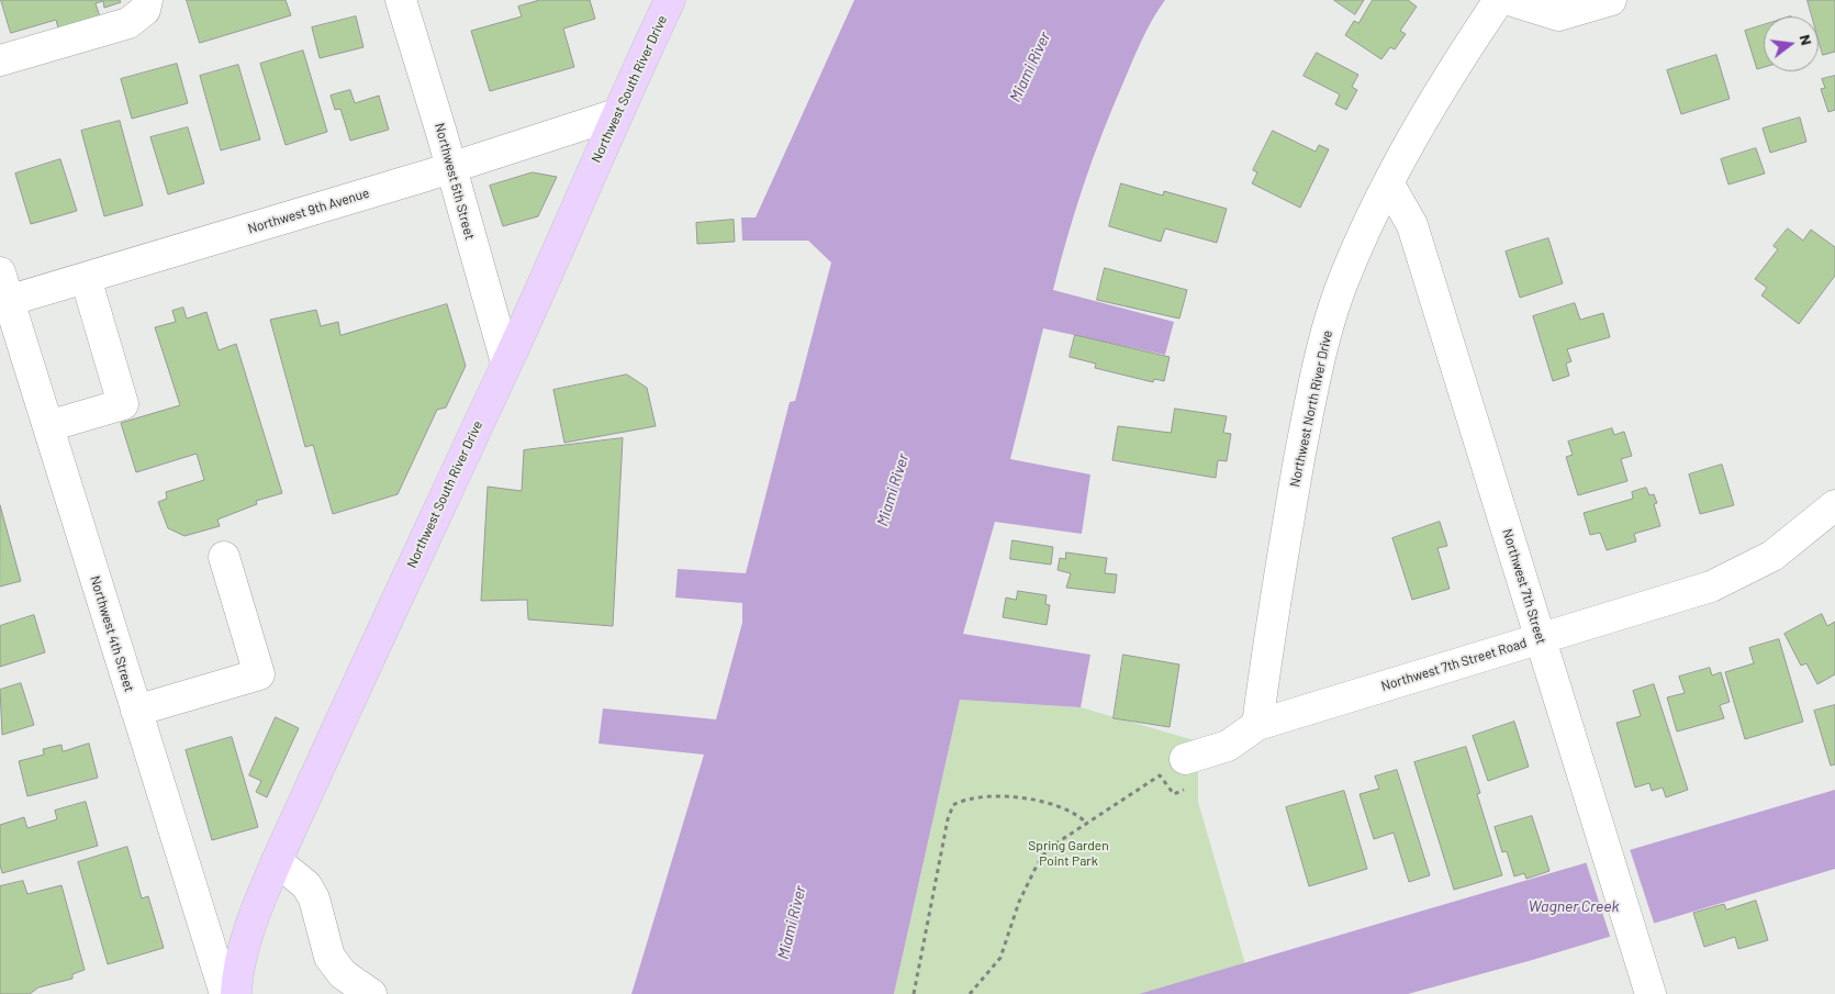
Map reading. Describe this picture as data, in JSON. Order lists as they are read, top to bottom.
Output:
{
  "streets": {
    "main road": ["Northwest South River Drive"],
    "street": [
      "Northwest 5th Street",
      "Northwest 9th Avenue",
      "Northwest North River Drive",
      "Northwest 7th Street",
      "Northwest 4th Street",
      "Northwest 7th Street Road"
    ]
  },
  "crossings": [
    ["Northwest South River Drive", "Northwest 5th Street"],
    ["Northwest South River Drive", "Northwest 9th Avenue"],
    ["Northwest 5th Street", "Northwest 9th Avenue"],
    ["Northwest 9th Avenue", "Northwest 4th Street"],
    ["Northwest North River Drive", "Northwest 7th Street"],
    ["Northwest North River Drive", "Northwest 7th Street Road"],
    ["Northwest 7th Street", "Northwest 7th Street Road"]
  ],
  "water": ["Miami River", "Wagner Creek"],
  "parks": ["Spring Garden Point Park"],
  "north": "right"
}
